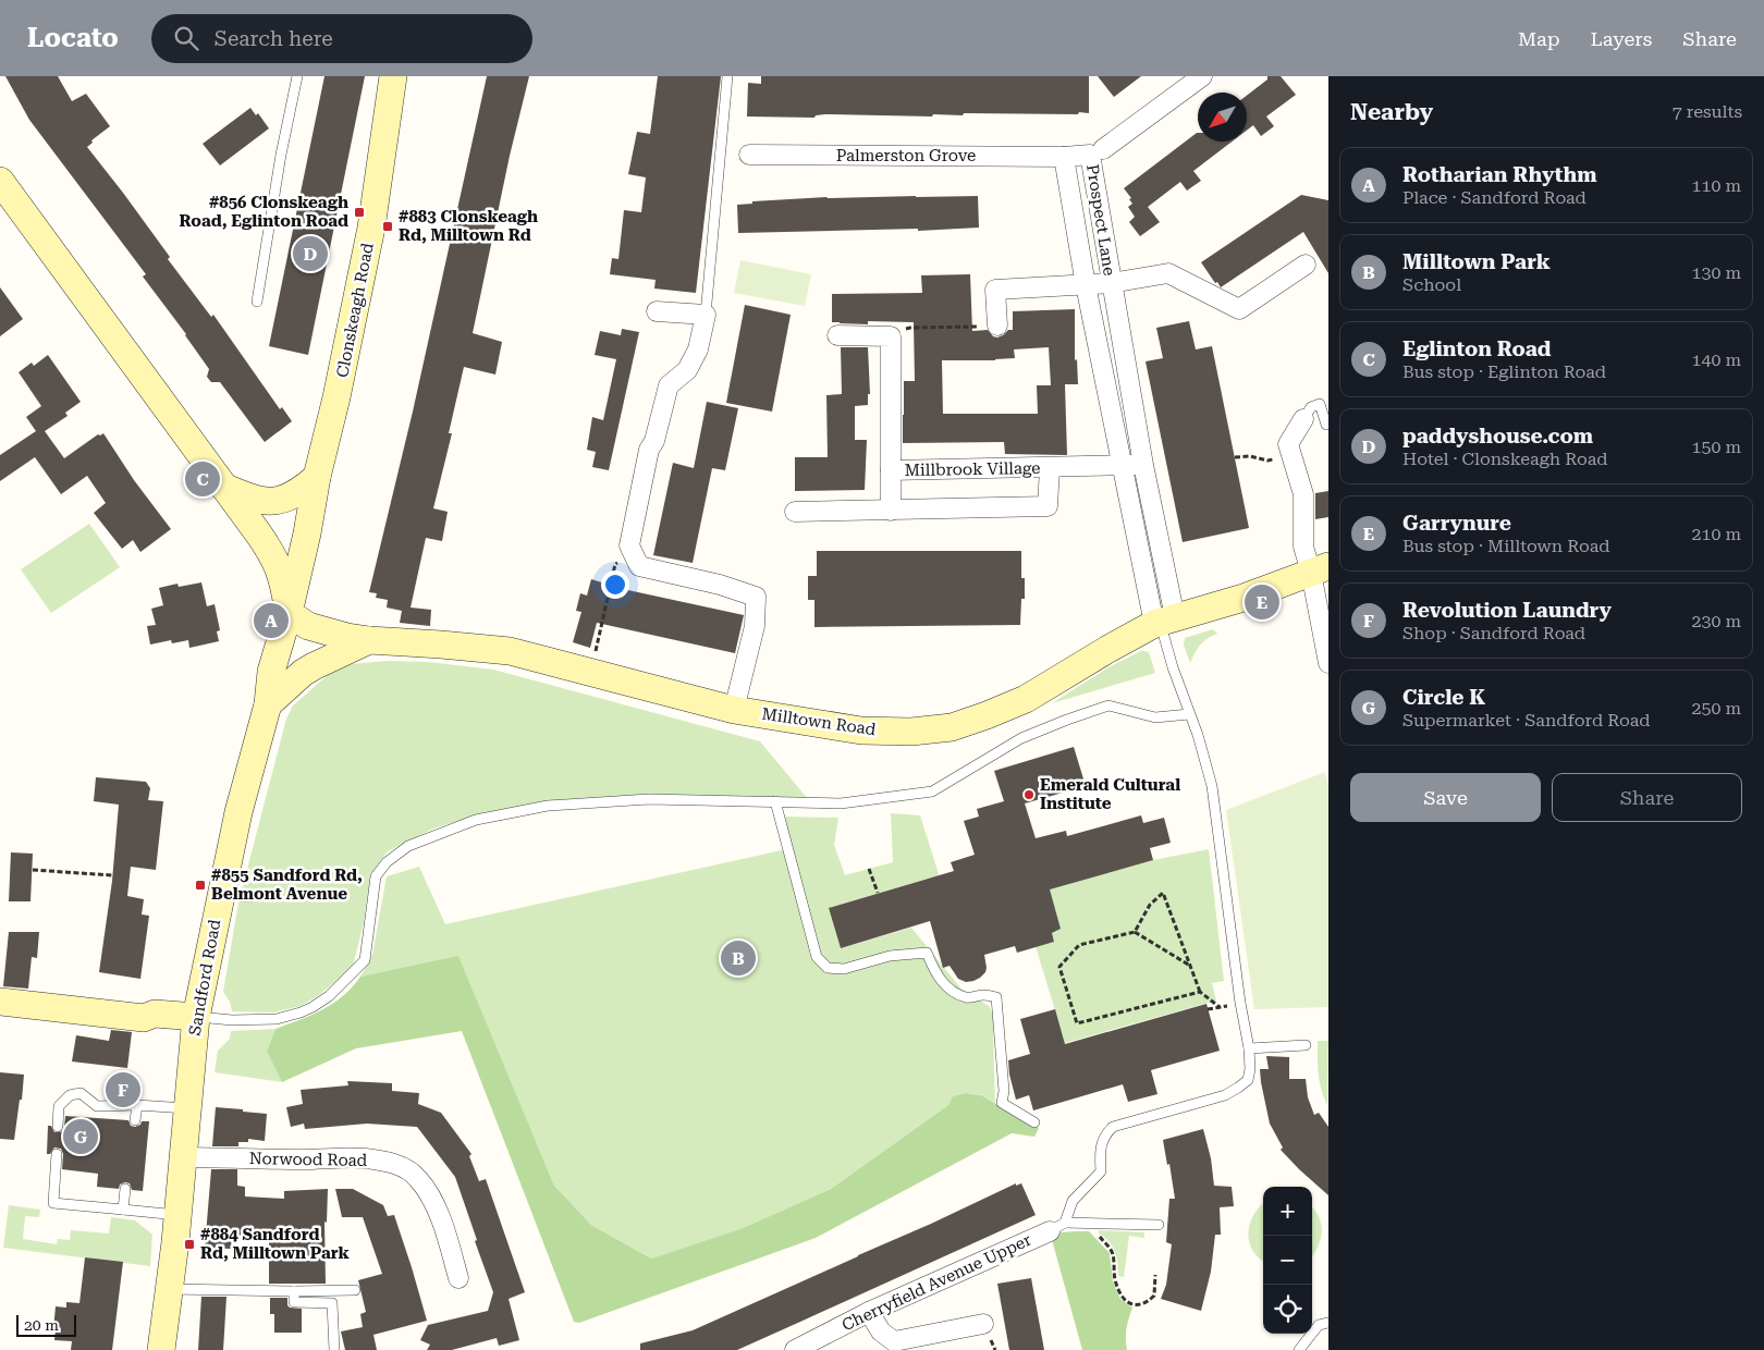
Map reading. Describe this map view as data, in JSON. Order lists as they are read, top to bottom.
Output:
{
  "streets": {
    "main road": ["Clonskeagh Road", "Milltown Road", "Sandford Road"],
    "street": [
      "Palmerston Grove",
      "Prospect Lane",
      "Millbrook Village",
      "Norwood Road",
      "Cherryfield Avenue Upper"
    ]
  },
  "crossings": [
    ["Palmerston Grove", "Prospect Lane"],
    ["Prospect Lane", "Millbrook Village"],
    ["Prospect Lane", "Milltown Road"],
    ["Clonskeagh Road", "Milltown Road"],
    ["Clonskeagh Road", "Sandford Road"],
    ["Milltown Road", "Sandford Road"],
    ["Sandford Road", "Norwood Road"]
  ],
  "places": {
    "transit": [
      "#856 Clonskeagh Road, Eglinton Road",
      "#883 Clonskeagh Rd, Milltown Rd",
      "#855 Sandford Rd, Belmont Avenue",
      "#884 Sandford Rd, Milltown Park"
    ],
    "other": ["Emerald Cultural Institute"]
  },
  "scale_bar": "20 m",
  "north": "bottom left",
  "page": {
    "header": "Locato",
    "search": "Search here",
    "nav": ["Map", "Layers", "Share"],
    "heading": ["Nearby", "7 results"],
    "list": [
      {
        "mark": "A",
        "name": "Rotharian Rhythm",
        "note": "Place · Sandford Road",
        "value": "110 m"
      },
      {
        "mark": "B",
        "name": "Milltown Park",
        "note": "School",
        "value": "130 m"
      },
      {
        "mark": "C",
        "name": "Eglinton Road",
        "note": "Bus stop · Eglinton Road",
        "value": "140 m"
      },
      {
        "mark": "D",
        "name": "paddyshouse.com",
        "note": "Hotel · Clonskeagh Road",
        "value": "150 m"
      },
      {
        "mark": "E",
        "name": "Garrynure",
        "note": "Bus stop · Milltown Road",
        "value": "210 m"
      },
      {
        "mark": "F",
        "name": "Revolution Laundry",
        "note": "Shop · Sandford Road",
        "value": "230 m"
      },
      {
        "mark": "G",
        "name": "Circle K",
        "note": "Supermarket · Sandford Road",
        "value": "250 m"
      }
    ],
    "pins": [
      "D",
      "C",
      "E",
      "A",
      "B",
      "F",
      "G"
    ],
    "buttons": ["Save", "Share"],
    "map_buttons": ["+", "−"],
    "scale": "20 m"
  }
}
